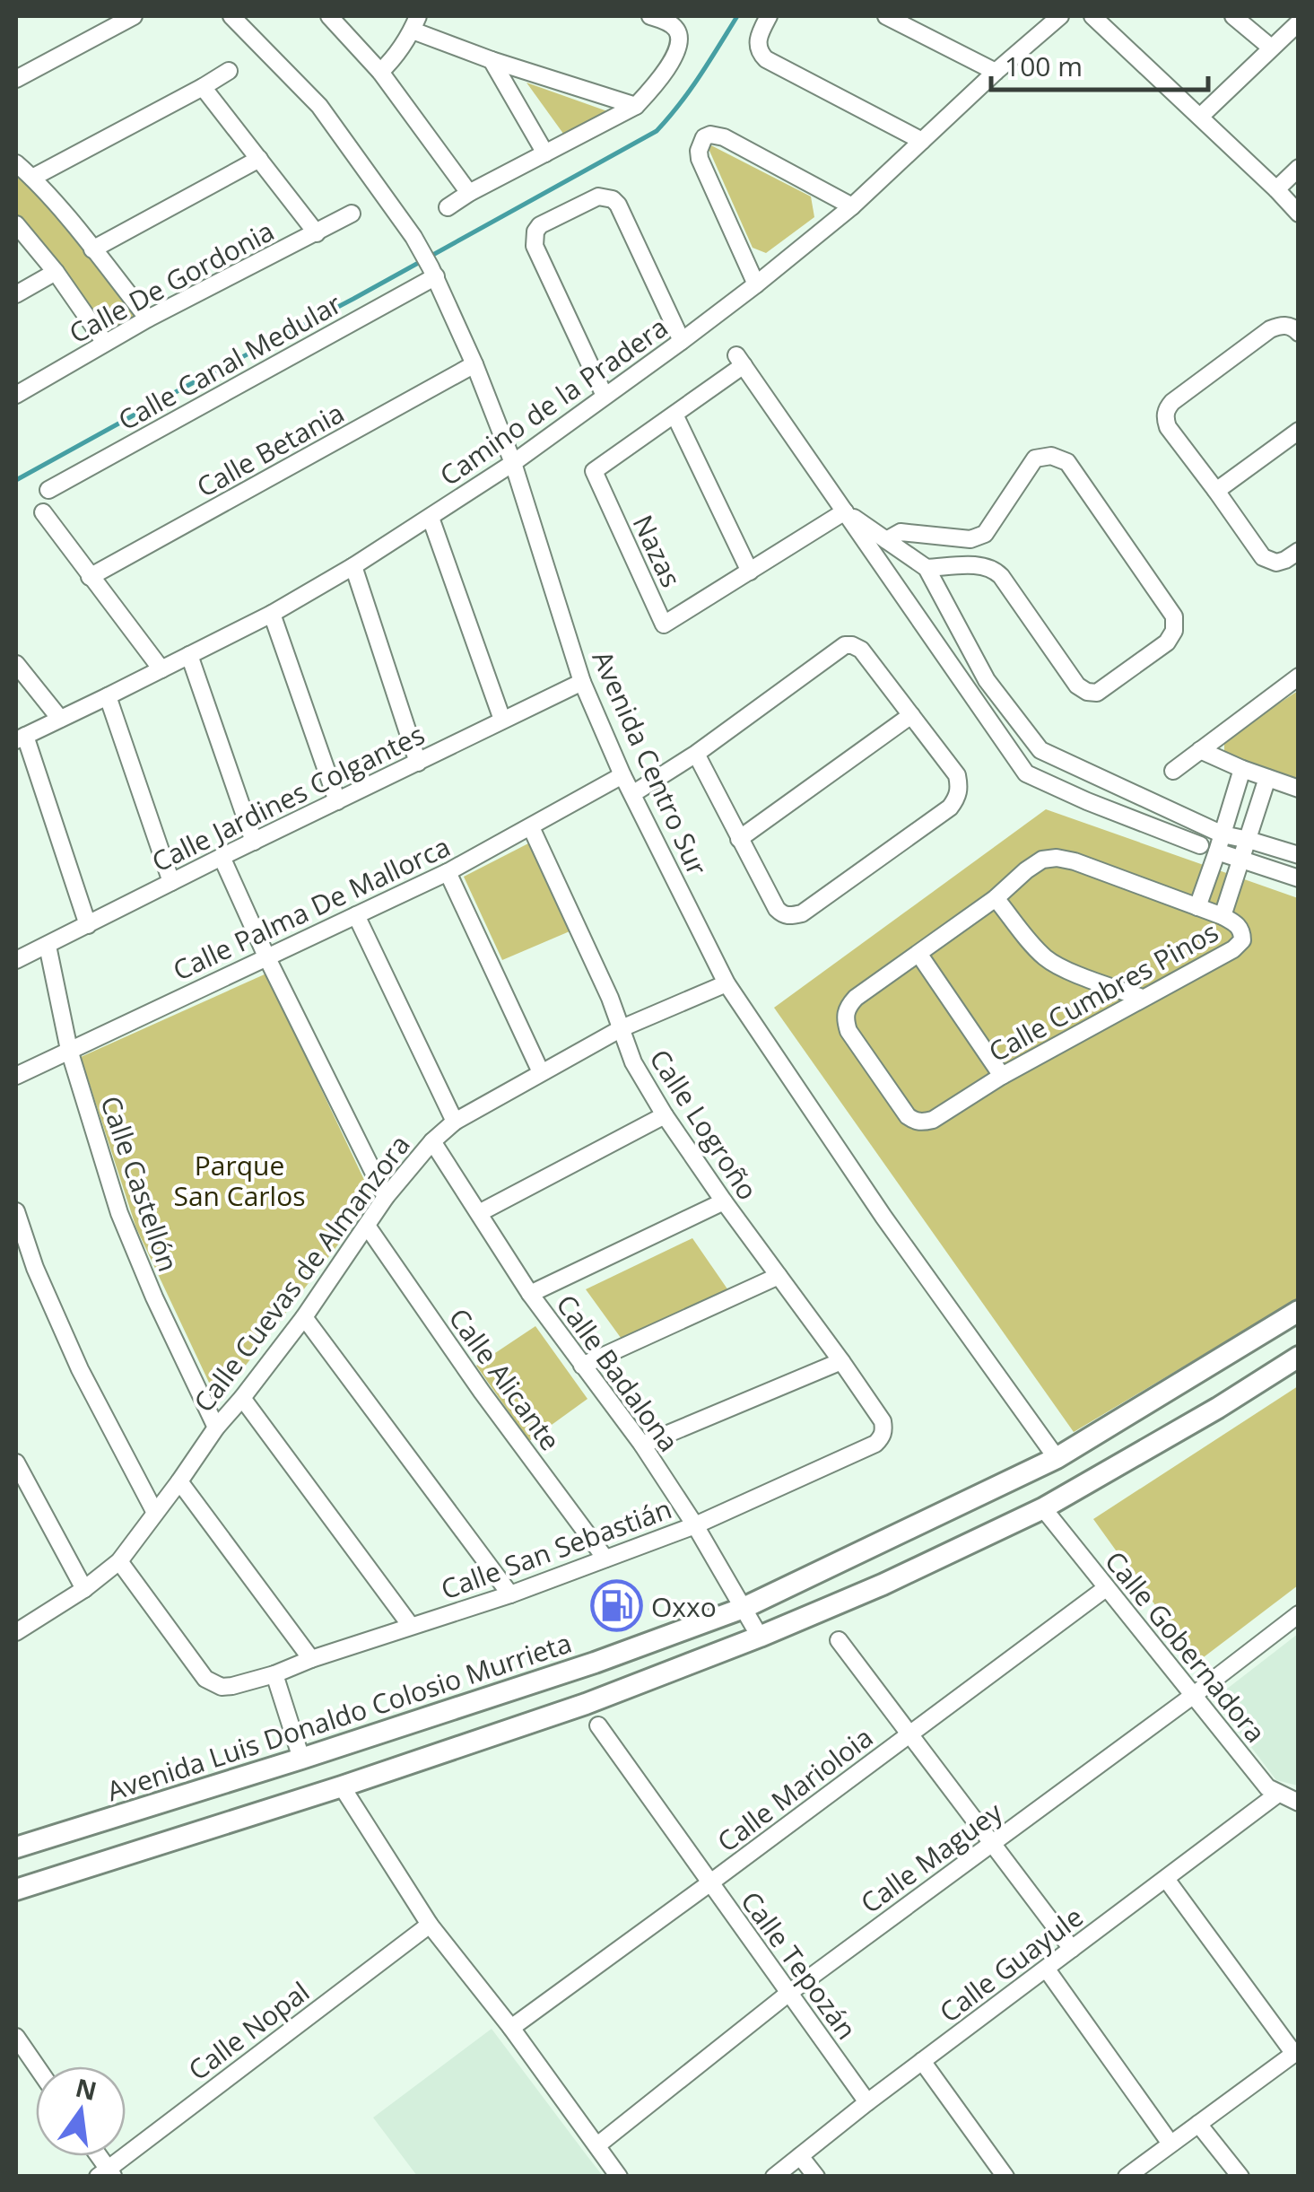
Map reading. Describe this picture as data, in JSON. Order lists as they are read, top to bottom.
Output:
{
  "streets": {
    "main road": ["Avenida Luis Donaldo Colosio Murrieta"],
    "street": [
      "Calle De Gordonia",
      "Calle Canal Medular",
      "Camino de la Pradera",
      "Calle Betania",
      "Nazas",
      "Avenida Centro Sur",
      "Calle Jardines Colgantes",
      "Calle Palma De Mallorca",
      "Calle Cumbres Pinos",
      "Calle Logroño",
      "Calle Castellón",
      "Calle Cuevas de Almanzora",
      "Calle Badalona",
      "Calle Alicante",
      "Calle San Sebastián",
      "Calle Gobernadora",
      "Calle Marioloia",
      "Calle Maguey",
      "Calle Guayule",
      "Calle Tepozán",
      "Calle Nopal"
    ]
  },
  "crossings": [
    ["Calle Canal Medular", "Avenida Centro Sur"],
    ["Camino de la Pradera", "Avenida Centro Sur"],
    ["Calle Betania", "Avenida Centro Sur"],
    ["Avenida Centro Sur", "Calle Jardines Colgantes"],
    ["Avenida Centro Sur", "Calle Palma De Mallorca"],
    ["Avenida Centro Sur", "Calle Cuevas de Almanzora"],
    ["Avenida Centro Sur", "Avenida Luis Donaldo Colosio Murrieta"],
    ["Calle Jardines Colgantes", "Calle Castellón"],
    ["Calle Palma De Mallorca", "Calle Logroño"],
    ["Calle Palma De Mallorca", "Calle Castellón"],
    ["Calle Logroño", "Calle Cuevas de Almanzora"],
    ["Calle Logroño", "Calle San Sebastián"],
    ["Calle Castellón", "Calle Cuevas de Almanzora"],
    ["Calle Cuevas de Almanzora", "Calle Badalona"],
    ["Calle Cuevas de Almanzora", "Calle Alicante"],
    ["Calle Cuevas de Almanzora", "Calle San Sebastián"],
    ["Calle Badalona", "Calle San Sebastián"],
    ["Calle Badalona", "Avenida Luis Donaldo Colosio Murrieta"],
    ["Calle Alicante", "Calle San Sebastián"],
    ["Calle Gobernadora", "Calle Marioloia"],
    ["Calle Gobernadora", "Calle Maguey"],
    ["Calle Gobernadora", "Calle Guayule"],
    ["Calle Marioloia", "Calle Tepozán"],
    ["Calle Maguey", "Calle Tepozán"],
    ["Calle Guayule", "Calle Tepozán"]
  ],
  "parks": ["Parque San Carlos"],
  "places": {
    "fuel station": ["Oxxo"]
  },
  "scale_bar": "100 m",
  "north": "top"
}
